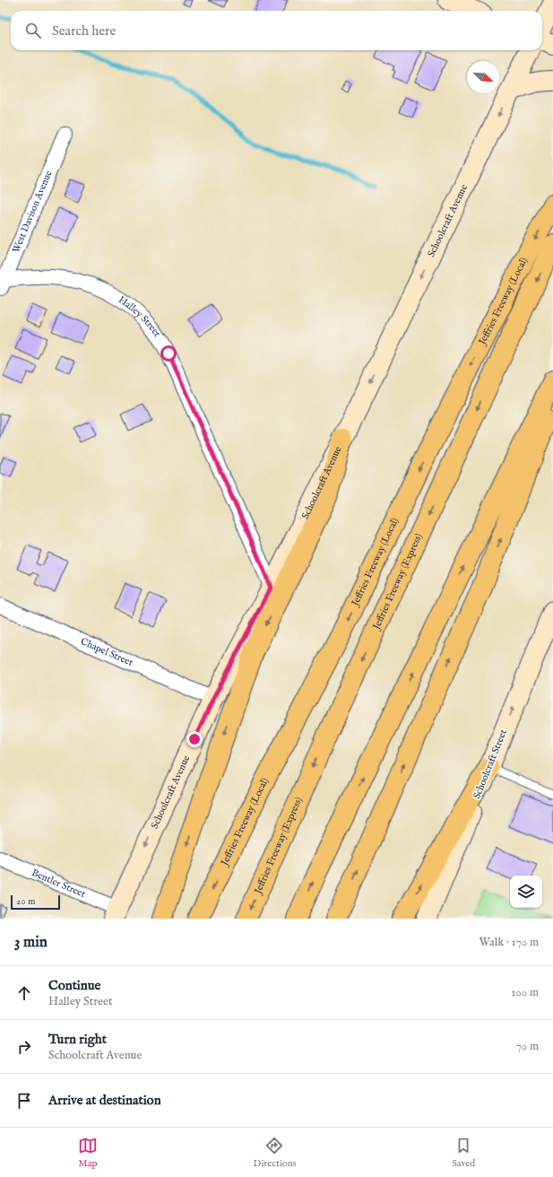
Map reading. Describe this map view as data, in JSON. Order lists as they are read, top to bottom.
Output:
{
  "streets": {
    "highway": ["Jeffries Freeway (Local)", "Jeffries Freeway (Express)"],
    "main road": ["Schoolcraft Avenue", "Schoolcraft Street"],
    "street": [
      "West Davison Avenue",
      "Halley Street",
      "Chapel Street",
      "Bentler Street"
    ]
  },
  "crossings": [
    ["West Davison Avenue", "Halley Street"],
    ["Schoolcraft Avenue", "Halley Street"],
    ["Schoolcraft Avenue", "Chapel Street"],
    ["Schoolcraft Avenue", "Bentler Street"]
  ],
  "one_way": ["Schoolcraft Avenue", "Schoolcraft Street"],
  "scale_bar": "20 m",
  "north": "bottom right",
  "page": {
    "search": "Search here",
    "scale": "20 m",
    "heading": ["3 min", "Walk · 170 m"],
    "list": [
      ["Continue", "Halley Street", "100 m"],
      ["Turn right", "Schoolcraft Avenue", "70 m"],
      "Arrive at destination"
    ],
    "nav": ["Map", "Directions", "Saved"]
  }
}
